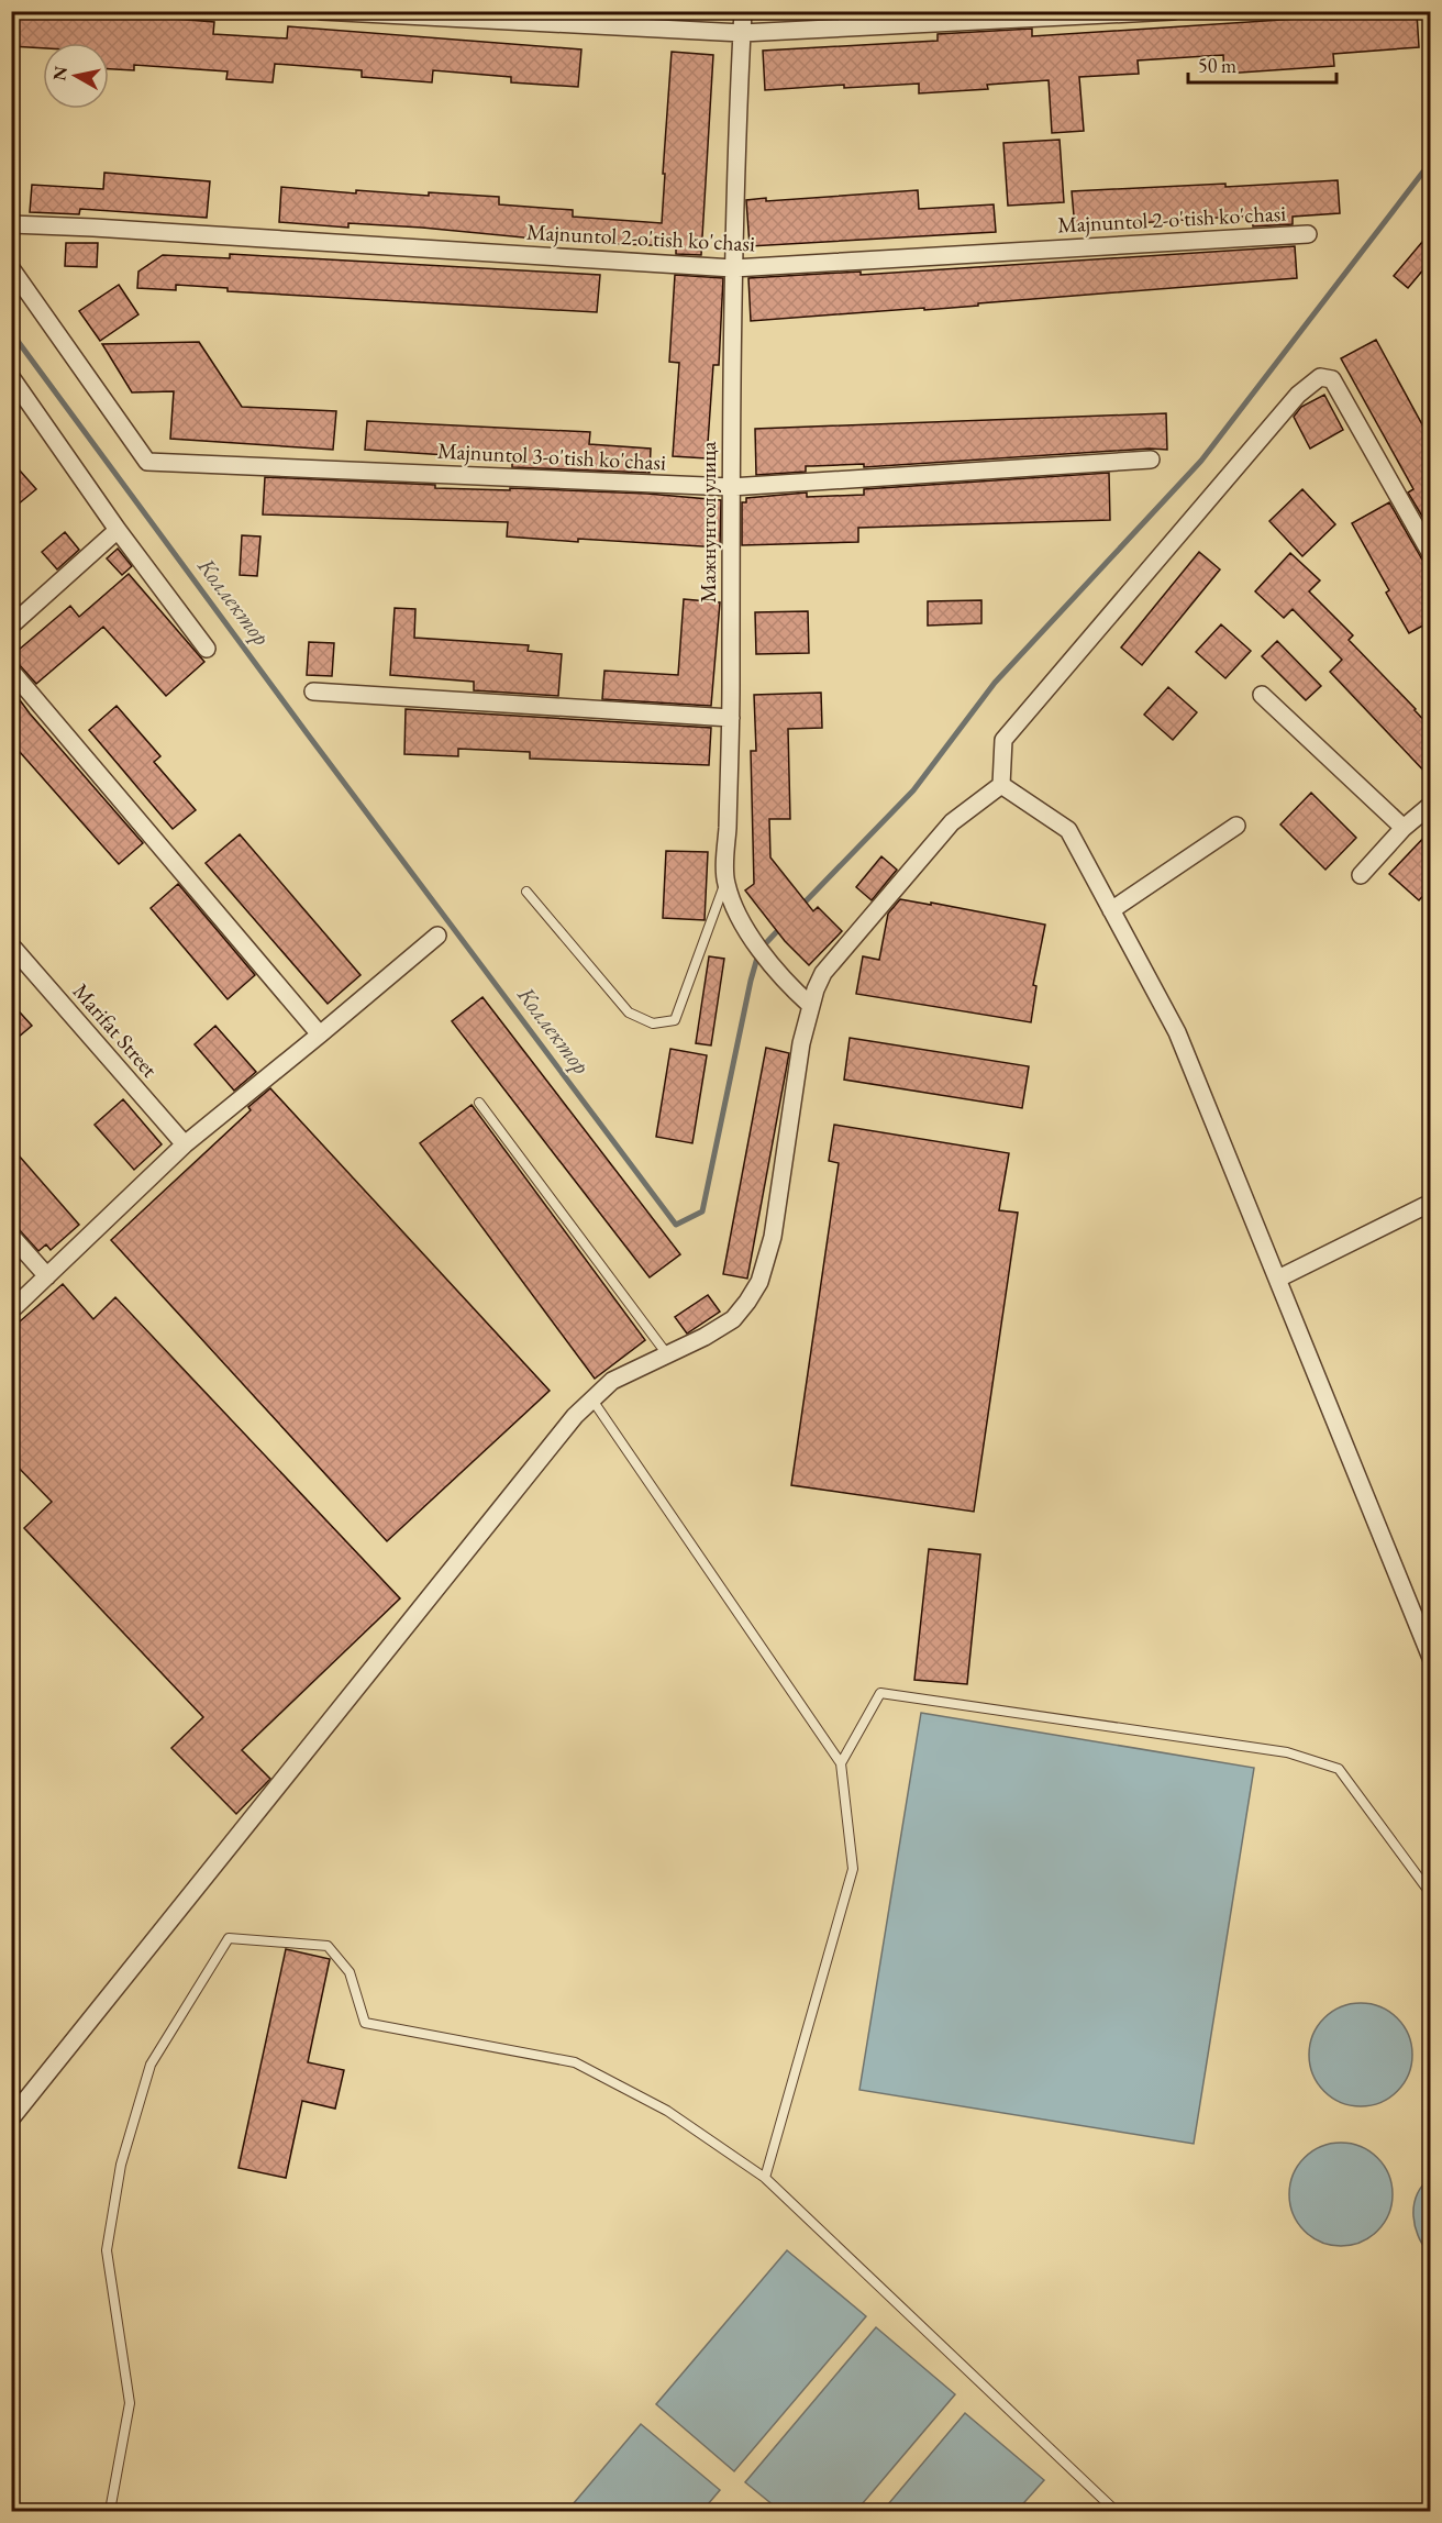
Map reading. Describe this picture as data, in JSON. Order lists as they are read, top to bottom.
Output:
{
  "streets": {
    "street": [
      "Majnuntol 2-o'tish ko'chasi",
      "Majnuntol 3-o'tish ko'chasi",
      "Мажнунтол улица",
      "Marifat Street"
    ]
  },
  "crossings": [
    ["Majnuntol 2-o'tish ko'chasi", "Мажнунтол улица"],
    ["Majnuntol 3-o'tish ko'chasi", "Мажнунтол улица"]
  ],
  "water": ["Коллектор"],
  "scale_bar": "50 m",
  "north": "left"
}
